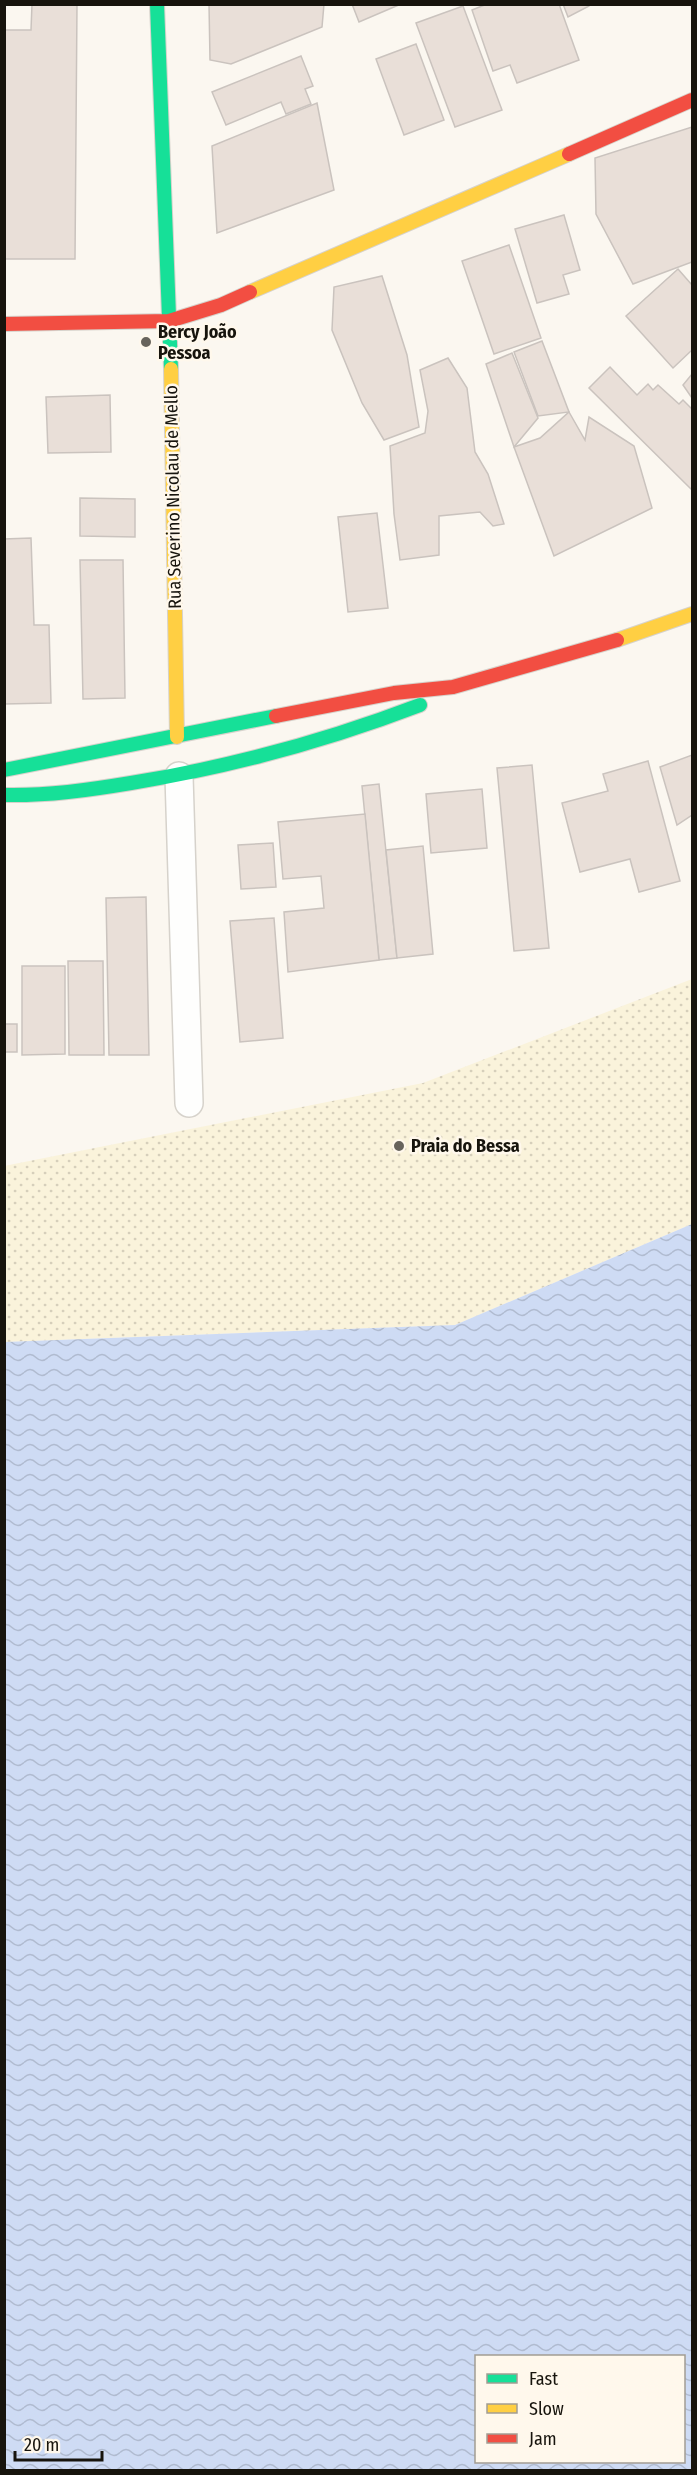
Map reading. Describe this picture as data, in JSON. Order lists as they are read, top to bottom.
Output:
{
  "streets": {
    "main road": ["Rua Severino Nicolau de Mello"]
  },
  "places": ["Bercy João Pessoa", "Praia do Bessa"],
  "legend": ["Fast", "Slow", "Jam"],
  "scale_bar": "20 m"
}
